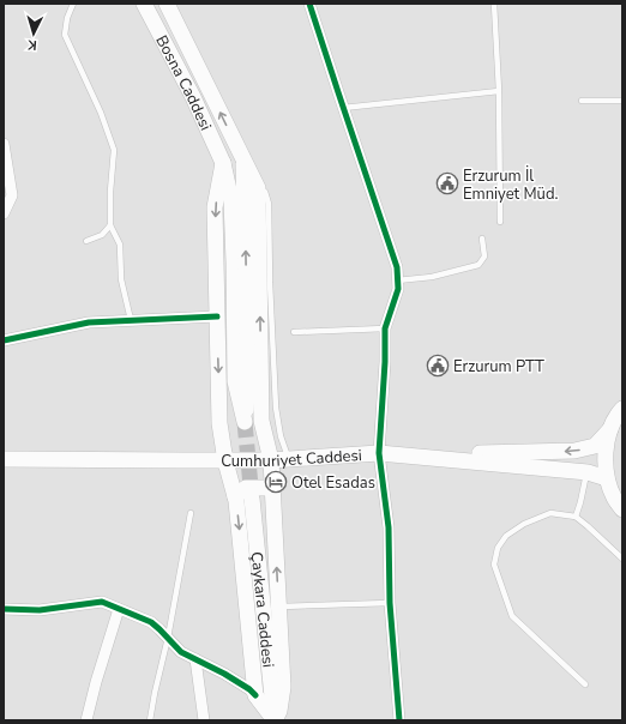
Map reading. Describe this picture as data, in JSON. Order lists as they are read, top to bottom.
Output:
{
  "streets": {
    "main road": ["Bosna Caddesi", "Cumhuriyet Caddesi", "Çaykara Caddesi"]
  },
  "places": {
    "public building": ["Erzurum İl Emniyet Müd.", "Erzurum PTT"],
    "hotel": ["Otel Esadas"]
  },
  "north": "bottom"
}
